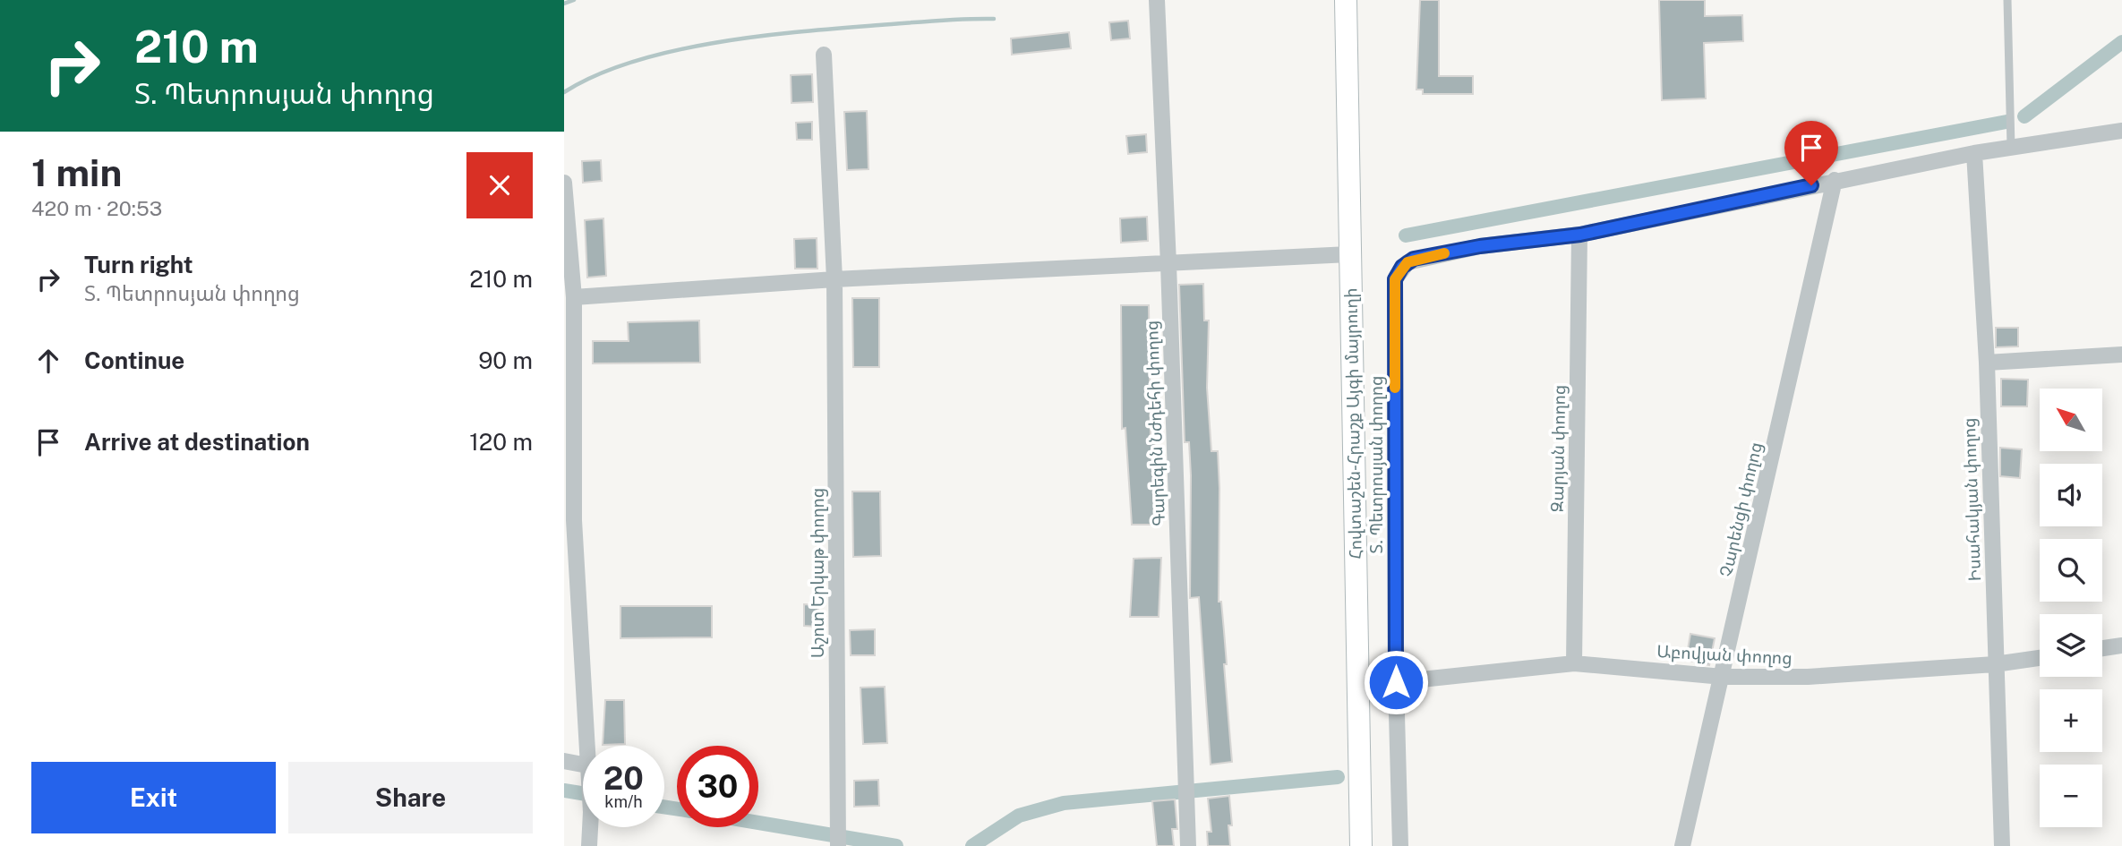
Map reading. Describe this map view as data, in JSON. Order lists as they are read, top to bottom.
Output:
{
  "streets": {
    "street": [
      "Գարեգին Նժդեհի փողոց",
      "Հովտաշեն-Հրաշք Այգի մայրուղի",
      "Զարյան փողոց",
      "Տ. Պետրոսյան փողոց",
      "Իսահակյան փողոց",
      "Չարենցի փողոց",
      "Աշոտ Երկաթ փողոց",
      "Աբովյան փողոց"
    ]
  },
  "crossings": [
    ["Զարյան փողոց", "Տ. Պետրոսյան փողոց"],
    ["Զարյան փողոց", "Աբովյան փողոց"],
    ["Տ. Պետրոսյան փողոց", "Իսահակյան փողոց"],
    ["Տ. Պետրոսյան փողոց", "Չարենցի փողոց"],
    ["Տ. Պետրոսյան փողոց", "Աբովյան փողոց"],
    ["Իսահակյան փողոց", "Աբովյան փողոց"],
    ["Չարենցի փողոց", "Աբովյան փողոց"]
  ],
  "north": "top left",
  "page": {
    "turn": ["210 m", "Տ. Պետրոսյան փողոց"],
    "heading": ["1 min", "420 m · 20:53"],
    "list": [
      {
        "name": "Turn right",
        "note": "Տ. Պետրոսյան փողոց",
        "value": "210 m"
      },
      {
        "name": "Continue",
        "value": "90 m"
      },
      {
        "name": "Arrive at destination",
        "value": "120 m"
      }
    ],
    "map_buttons": ["+", "−"],
    "speed": "20 km/h",
    "limit": "30",
    "buttons": ["Exit", "Share"]
  }
}
